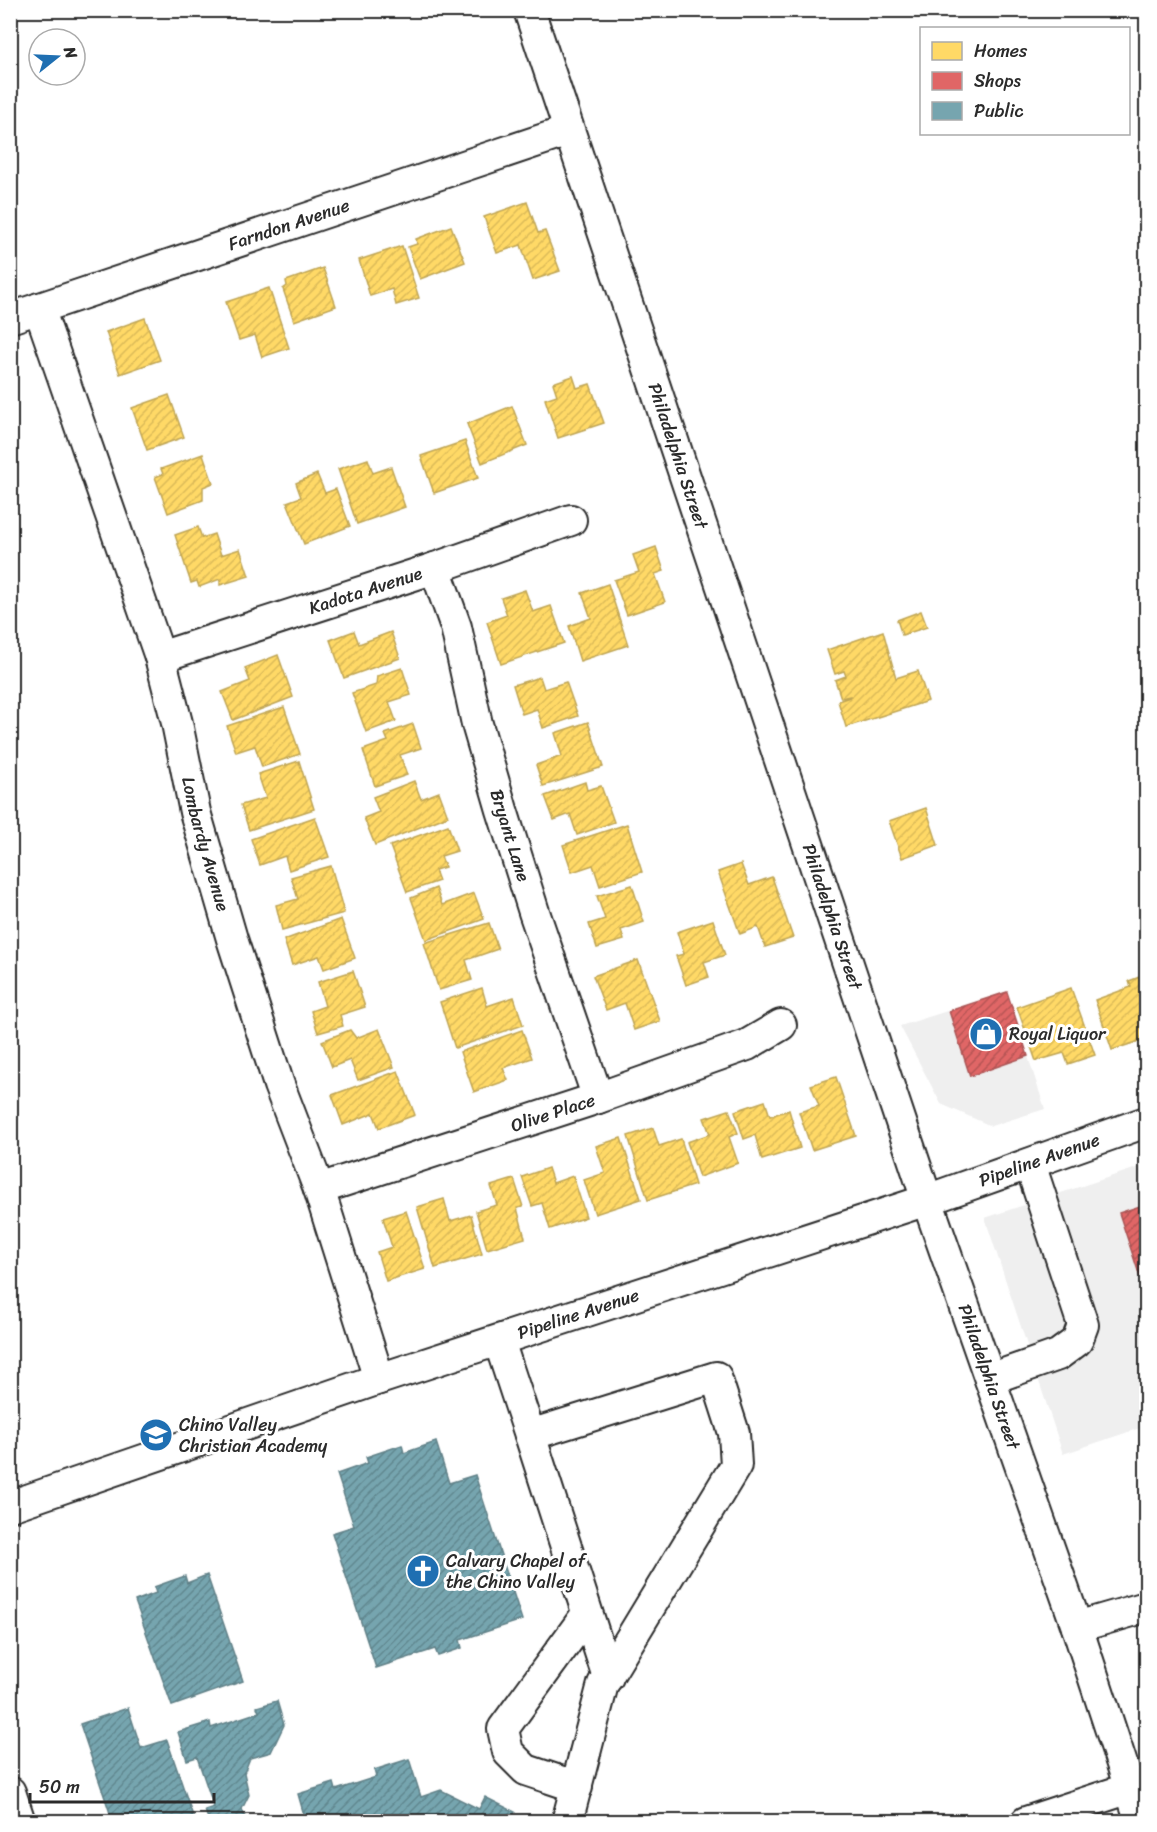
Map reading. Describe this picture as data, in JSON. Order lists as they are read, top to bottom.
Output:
{
  "streets": {
    "street": [
      "Farndon Avenue",
      "Philadelphia Street",
      "Kadota Avenue",
      "Bryant Lane",
      "Lombardy Avenue",
      "Olive Place",
      "Pipeline Avenue"
    ]
  },
  "crossings": [
    ["Farndon Avenue", "Philadelphia Street"],
    ["Farndon Avenue", "Lombardy Avenue"],
    ["Philadelphia Street", "Pipeline Avenue"],
    ["Kadota Avenue", "Bryant Lane"],
    ["Kadota Avenue", "Lombardy Avenue"],
    ["Bryant Lane", "Olive Place"],
    ["Lombardy Avenue", "Olive Place"],
    ["Lombardy Avenue", "Pipeline Avenue"]
  ],
  "places": {
    "shop": ["Royal Liquor"],
    "school or university": ["Chino Valley Christian Academy"],
    "church": ["Calvary Chapel of the Chino Valley"]
  },
  "legend": ["Homes", "Shops", "Public"],
  "scale_bar": "50 m",
  "north": "right"
}
